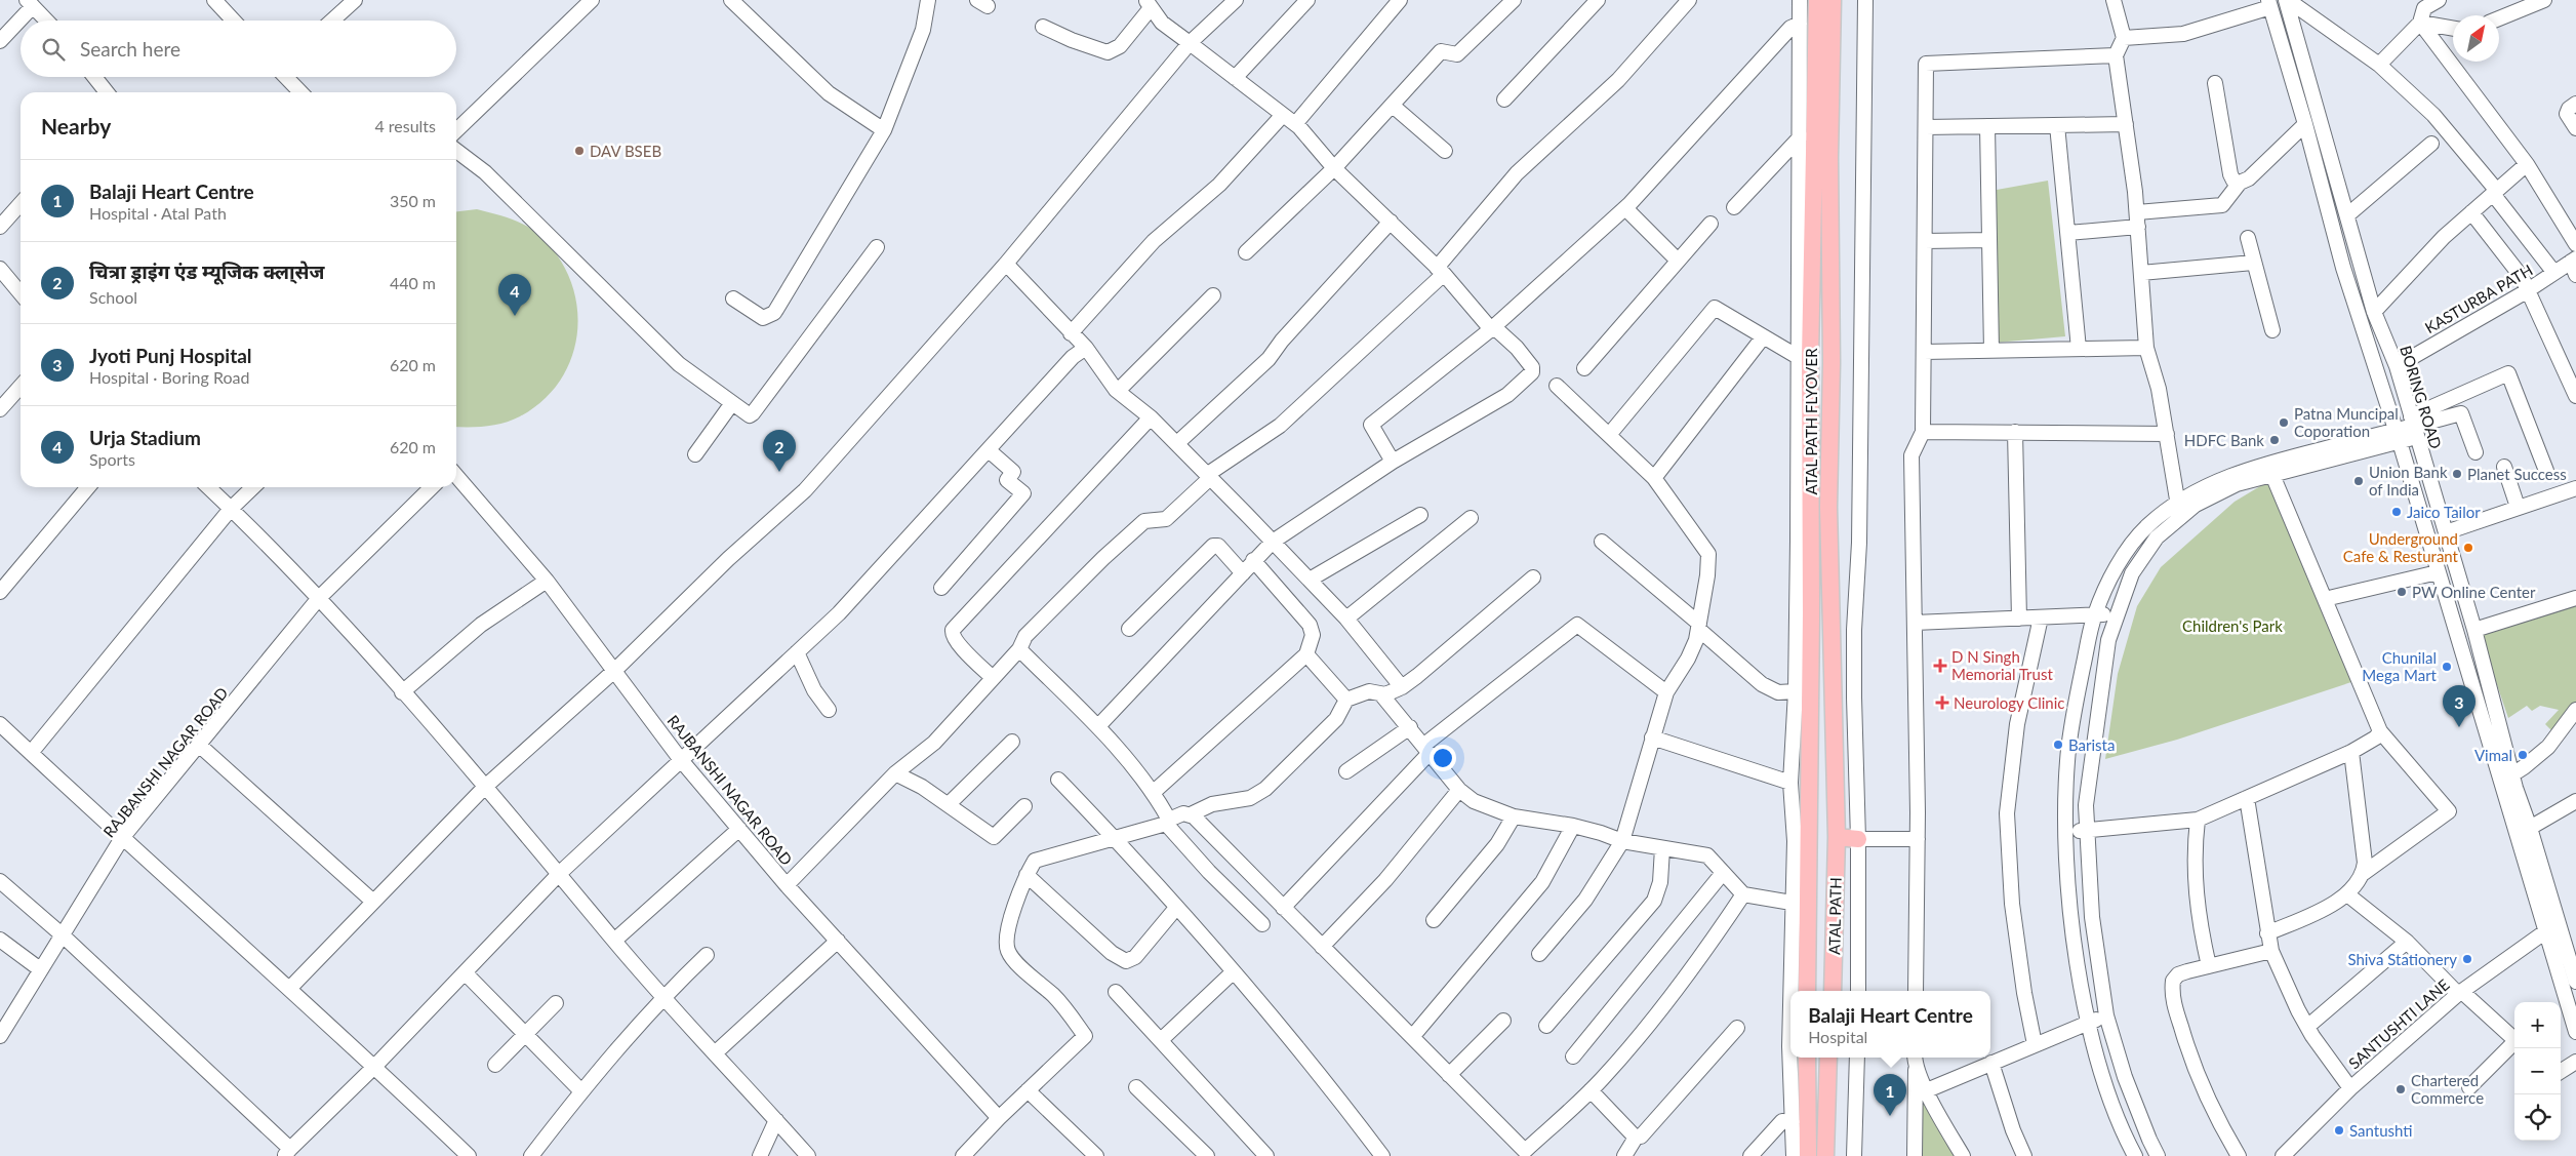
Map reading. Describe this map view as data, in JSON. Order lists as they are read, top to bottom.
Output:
{
  "streets": {
    "main road": ["ATAL PATH FLYOVER", "ATAL PATH"],
    "street": [
      "KASTURBA PATH",
      "BORING ROAD",
      "RAJBANSHI NAGAR ROAD",
      "SANTUSHTI LANE"
    ]
  },
  "crossings": [
    ["KASTURBA PATH", "BORING ROAD"],
    ["ATAL PATH FLYOVER", "ATAL PATH"]
  ],
  "parks": ["Children's Park"],
  "places": {
    "other": [
      "DAV BSEB",
      "Patna Muncipal Coporation",
      "HDFC Bank",
      "Planet Success",
      "Union Bank of India",
      "Jaico Tailor",
      "Underground Cafe & Resturant",
      "PW Online Center",
      "Chunilal Mega Mart",
      "Barista",
      "Vimal",
      "Shiva Stationery",
      "Chartered Commerce",
      "Santushti"
    ],
    "health": ["D N Singh Memorial Trust", "Neurology Clinic"]
  },
  "north": "top right",
  "page": {
    "search": "Search here",
    "heading": ["Nearby", "4 results"],
    "list": [
      {
        "mark": "1",
        "name": "Balaji Heart Centre",
        "note": "Hospital · Atal Path",
        "value": "350 m"
      },
      {
        "mark": "2",
        "name": "चित्रा ड्राइंग एंड म्यूजिक क्ला्सेज",
        "note": "School",
        "value": "440 m"
      },
      {
        "mark": "3",
        "name": "Jyoti Punj Hospital",
        "note": "Hospital · Boring Road",
        "value": "620 m"
      },
      {
        "mark": "4",
        "name": "Urja Stadium",
        "note": "Sports",
        "value": "620 m"
      }
    ],
    "pins": [
      "4",
      "2",
      "3",
      "1"
    ],
    "popup": ["Balaji Heart Centre", "Hospital"],
    "map_buttons": ["+", "−"]
  }
}
